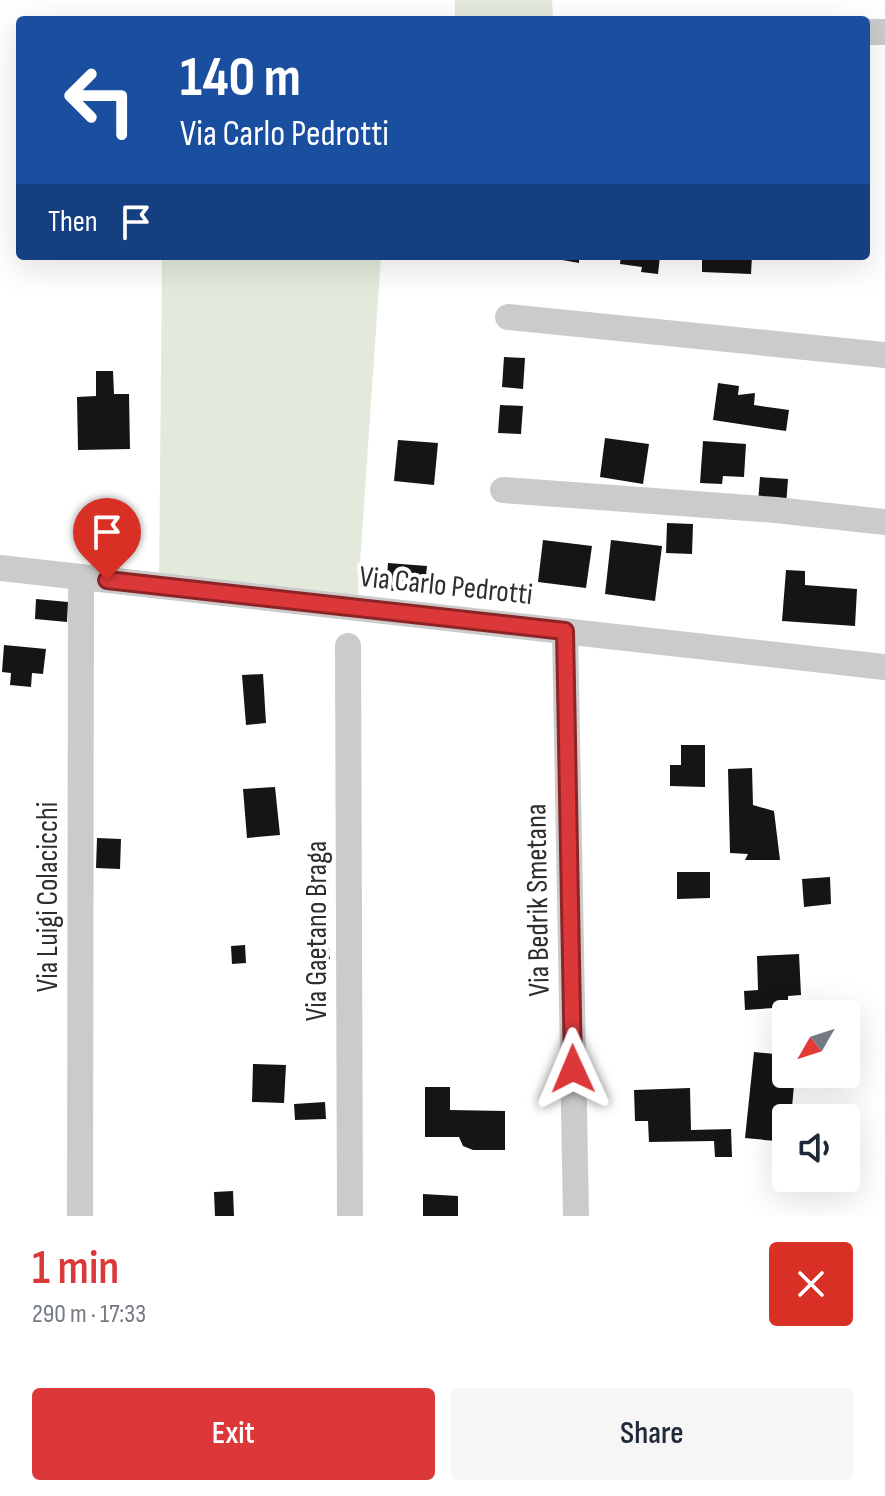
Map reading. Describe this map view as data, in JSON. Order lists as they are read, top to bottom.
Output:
{
  "streets": {
    "street": [
      "Via Carlo Pedrotti",
      "Via Luigi Colacicchi",
      "Via Bedrik Smetana",
      "Via Gaetano Braga"
    ]
  },
  "crossings": [
    ["Via Carlo Pedrotti", "Via Luigi Colacicchi"],
    ["Via Carlo Pedrotti", "Via Bedrik Smetana"]
  ],
  "north": "bottom left",
  "page": {
    "turn": ["140 m", "Via Carlo Pedrotti"],
    "then": "Then",
    "heading": ["1 min", "290 m · 17:33"],
    "buttons": ["Exit", "Share"]
  }
}
